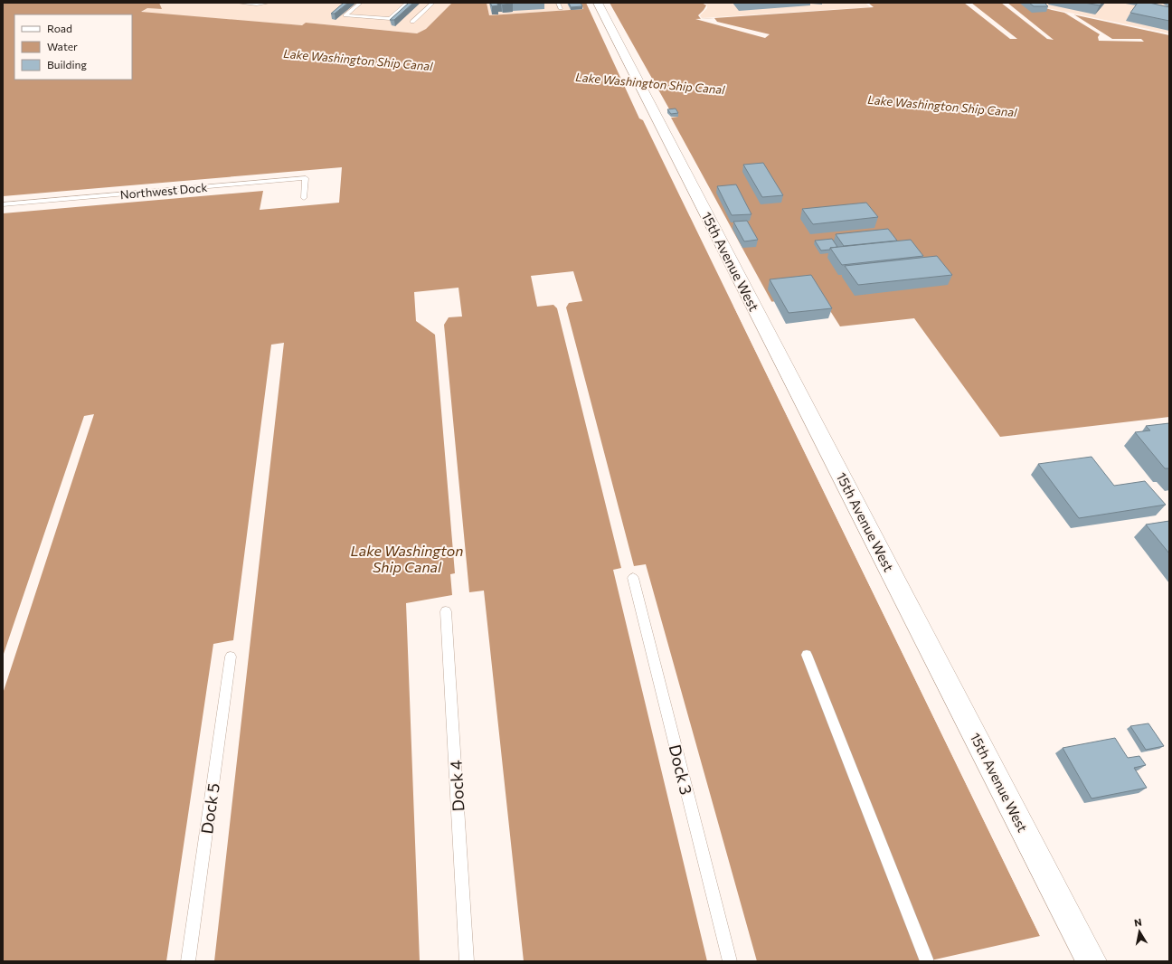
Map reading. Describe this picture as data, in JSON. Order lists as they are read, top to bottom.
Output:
{
  "streets": {
    "main road": ["15th Avenue West"],
    "lane": [
      "Northwest Dock",
      "Dock 3",
      "Dock 4",
      "Dock 5"
    ]
  },
  "water": ["Lake Washington Ship Canal"],
  "legend": ["Road", "Water", "Building"],
  "north": "top"
}
